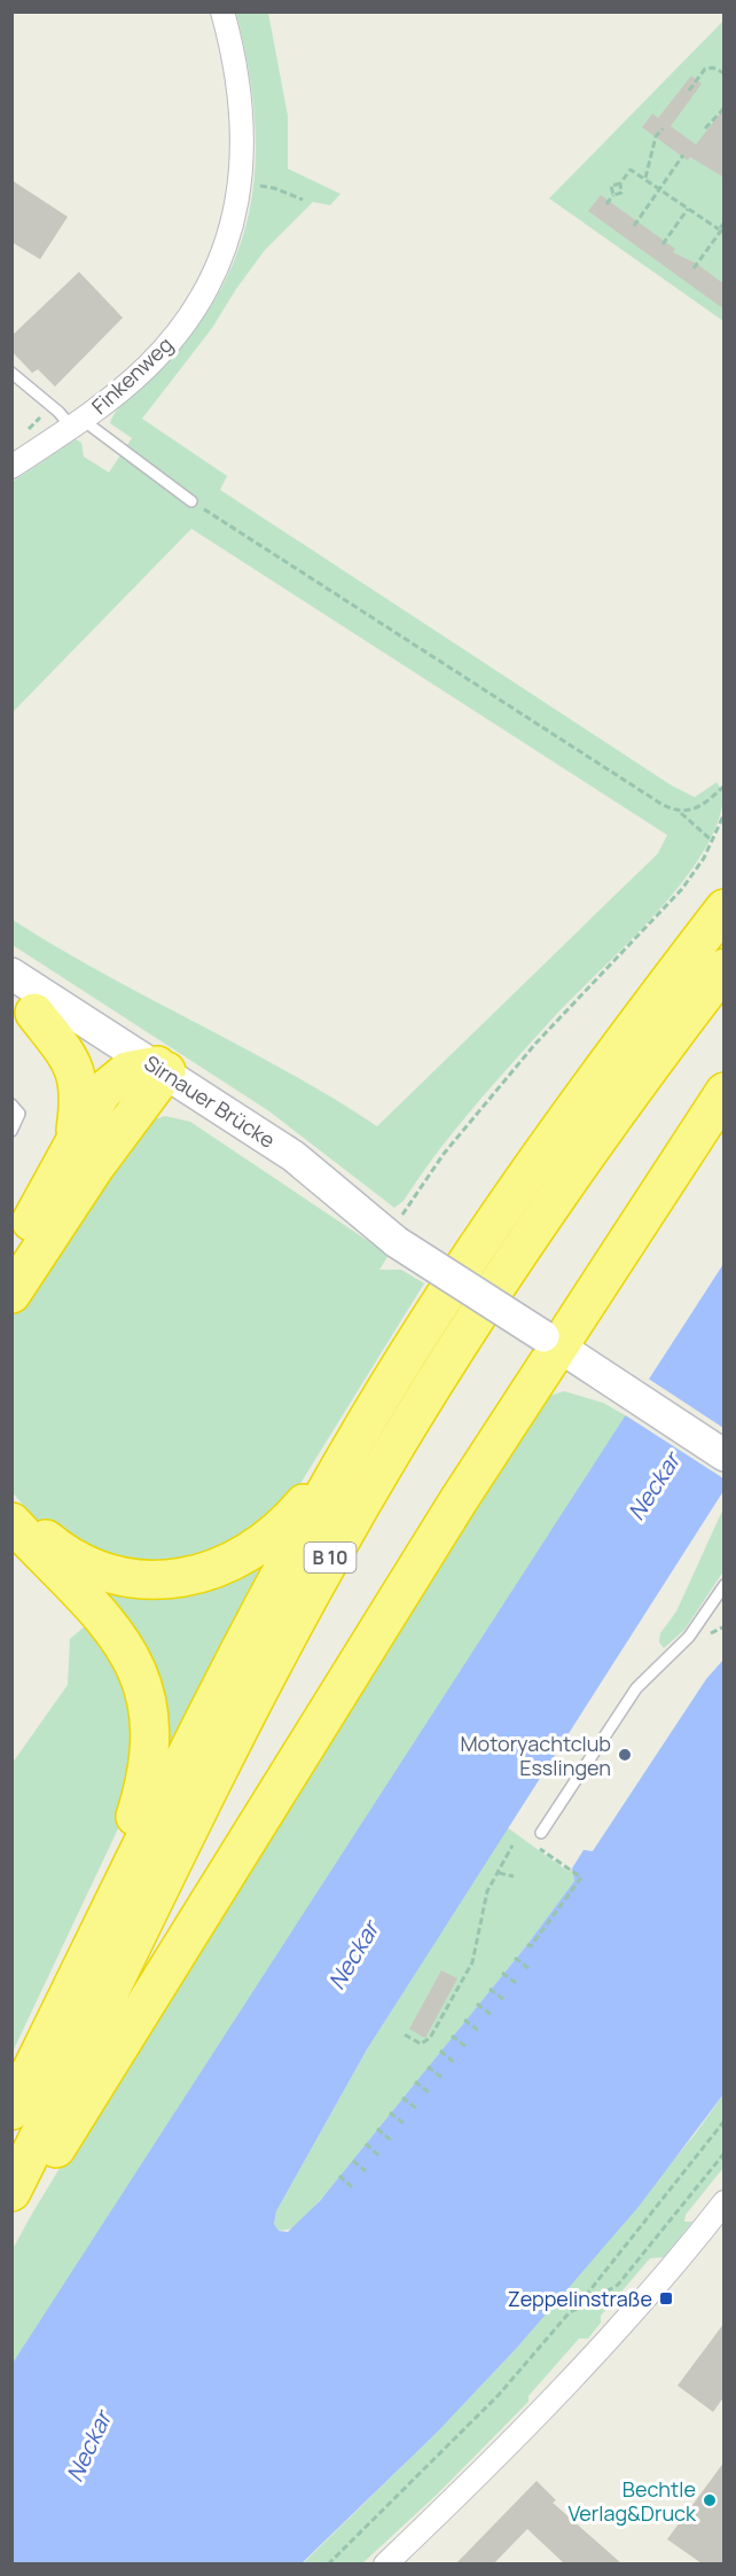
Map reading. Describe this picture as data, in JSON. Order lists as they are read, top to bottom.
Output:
{
  "streets": {
    "highway": ["B 10"],
    "main road": ["Sirnauer Brücke"],
    "street": ["Finkenweg"]
  },
  "water": ["Neckar"],
  "places": {
    "other": ["Motoryachtclub Esslingen", "Bechtle Verlag&Druck"],
    "transit": ["Zeppelinstraße"]
  }
}
